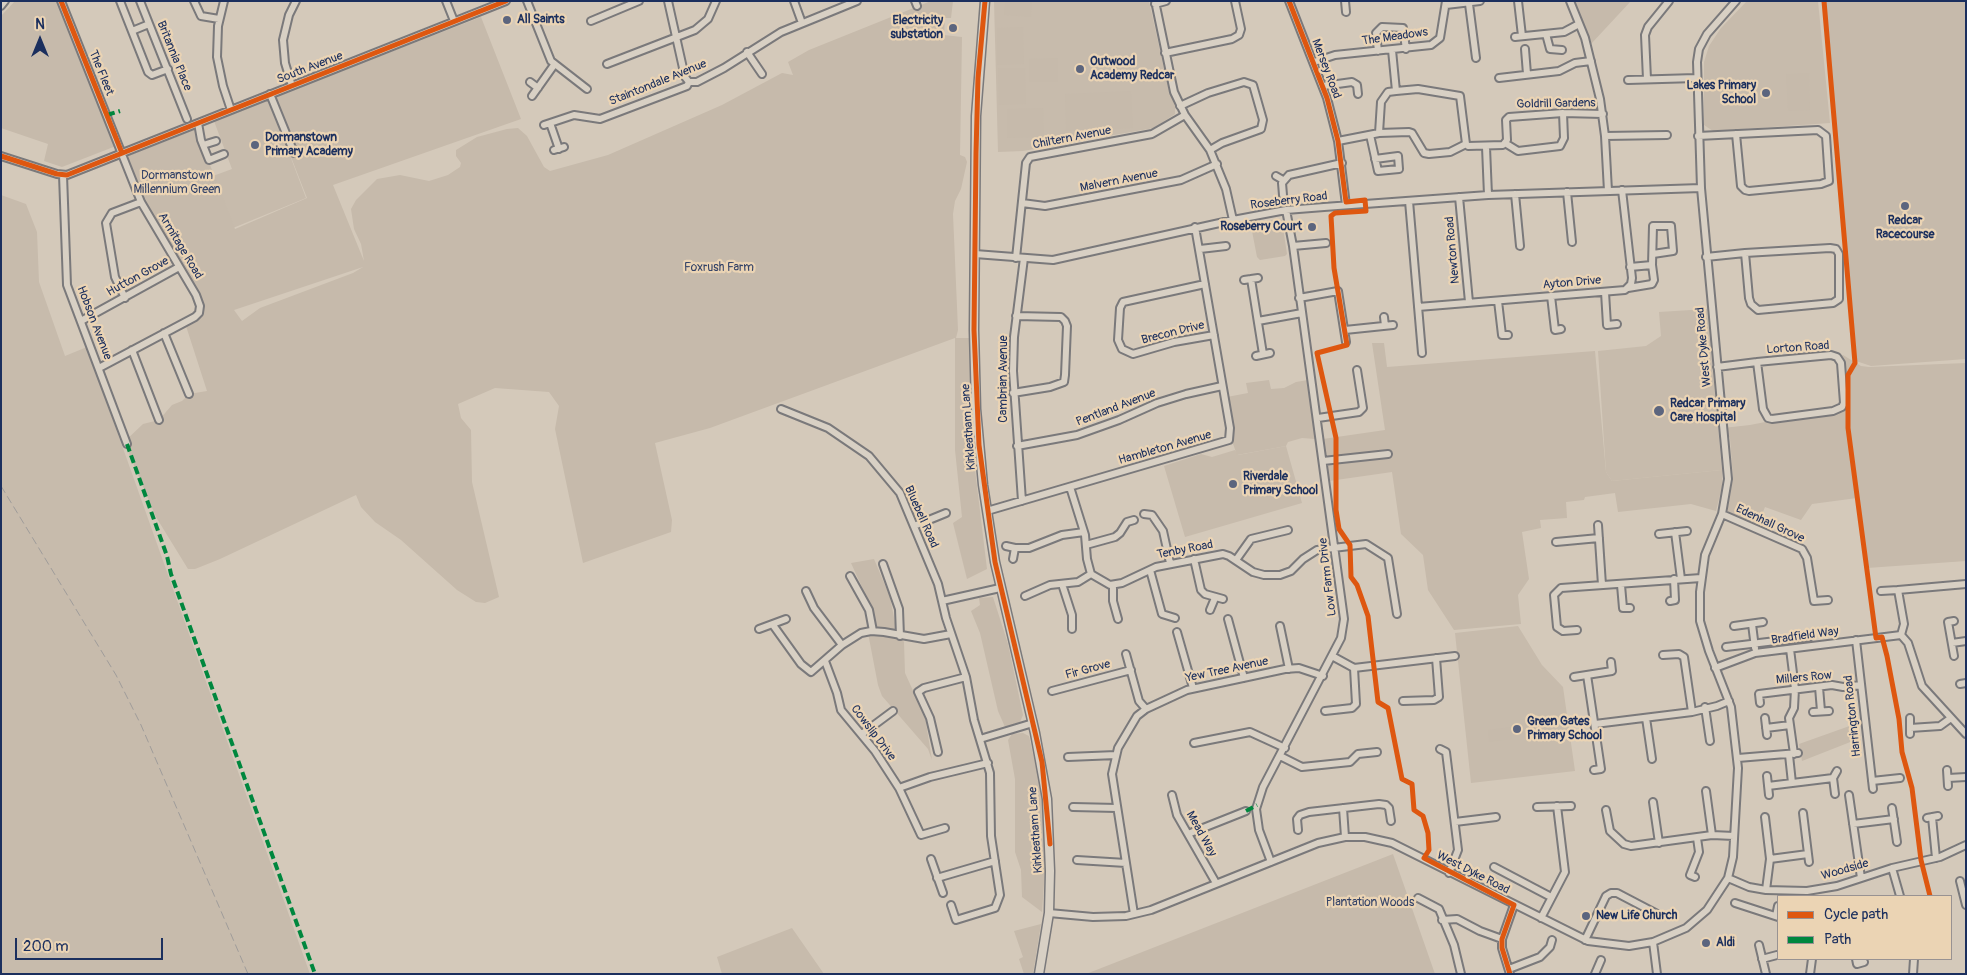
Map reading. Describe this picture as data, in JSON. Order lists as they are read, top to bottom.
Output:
{
  "streets": {
    "main road": ["Kirkleatham Lane"],
    "street": [
      "The Meadows",
      "Britannia Place",
      "South Avenue",
      "Mersey Road",
      "The Fleet",
      "Staintondale Avenue",
      "Goldrill Gardens",
      "Chiltern Avenue",
      "Malvern Avenue",
      "Roseberry Road",
      "Armitage Road",
      "Newton Road",
      "Hutton Grove",
      "Ayton Drive",
      "Hobson Avenue",
      "Brecon Drive",
      "West Dyke Road",
      "Lorton Road",
      "Cambrian Avenue",
      "Pentland Avenue",
      "Hambleton Avenue",
      "Bluebell Road",
      "Edenhall Grove",
      "Tenby Road",
      "Low Farm Drive",
      "Bradfield Way",
      "Fir Grove",
      "Yew Tree Avenue",
      "Millers Row",
      "Harrington Road",
      "Cowslip Drive",
      "Mead Way",
      "Woodside"
    ]
  },
  "crossings": [
    ["The Meadows", "Mersey Road"],
    ["South Avenue", "The Fleet"],
    ["South Avenue", "Armitage Road"],
    ["South Avenue", "Hobson Avenue"],
    ["Mersey Road", "Roseberry Road"],
    ["The Fleet", "Armitage Road"],
    ["Chiltern Avenue", "Malvern Avenue"],
    ["Chiltern Avenue", "Roseberry Road"],
    ["Roseberry Road", "Newton Road"],
    ["Roseberry Road", "West Dyke Road"],
    ["Roseberry Road", "Cambrian Avenue"],
    ["Roseberry Road", "Kirkleatham Lane"],
    ["Roseberry Road", "Hambleton Avenue"],
    ["Roseberry Road", "Low Farm Drive"],
    ["Armitage Road", "Hutton Grove"],
    ["Newton Road", "Ayton Drive"],
    ["Hutton Grove", "Hobson Avenue"],
    ["Brecon Drive", "Hambleton Avenue"],
    ["West Dyke Road", "Lorton Road"],
    ["West Dyke Road", "Kirkleatham Lane"],
    ["West Dyke Road", "Edenhall Grove"],
    ["West Dyke Road", "Low Farm Drive"],
    ["West Dyke Road", "Bradfield Way"],
    ["West Dyke Road", "Yew Tree Avenue"],
    ["West Dyke Road", "Mead Way"],
    ["West Dyke Road", "Woodside"],
    ["Cambrian Avenue", "Pentland Avenue"],
    ["Cambrian Avenue", "Hambleton Avenue"],
    ["Pentland Avenue", "Hambleton Avenue"],
    ["Kirkleatham Lane", "Hambleton Avenue"],
    ["Tenby Road", "Low Farm Drive"],
    ["Low Farm Drive", "Yew Tree Avenue"],
    ["Bradfield Way", "Harrington Road"],
    ["Millers Row", "Harrington Road"]
  ],
  "parks": ["Dormanstown Millennium Green", "Foxrush Farm", "Plantation Woods"],
  "places": [
    "All Saints",
    "Electricity substation",
    "Outwood Academy Redcar",
    "Lakes Primary School",
    "Dormanstown Primary Academy",
    "Redcar Racecourse",
    "Roseberry Court",
    "Redcar Primary Care Hospital",
    "Riverdale Primary School",
    "Green Gates Primary School",
    "New Life Church",
    "Aldi"
  ],
  "legend": ["Cycle path", "Path"],
  "scale_bar": "200 m",
  "north": "top"
}
